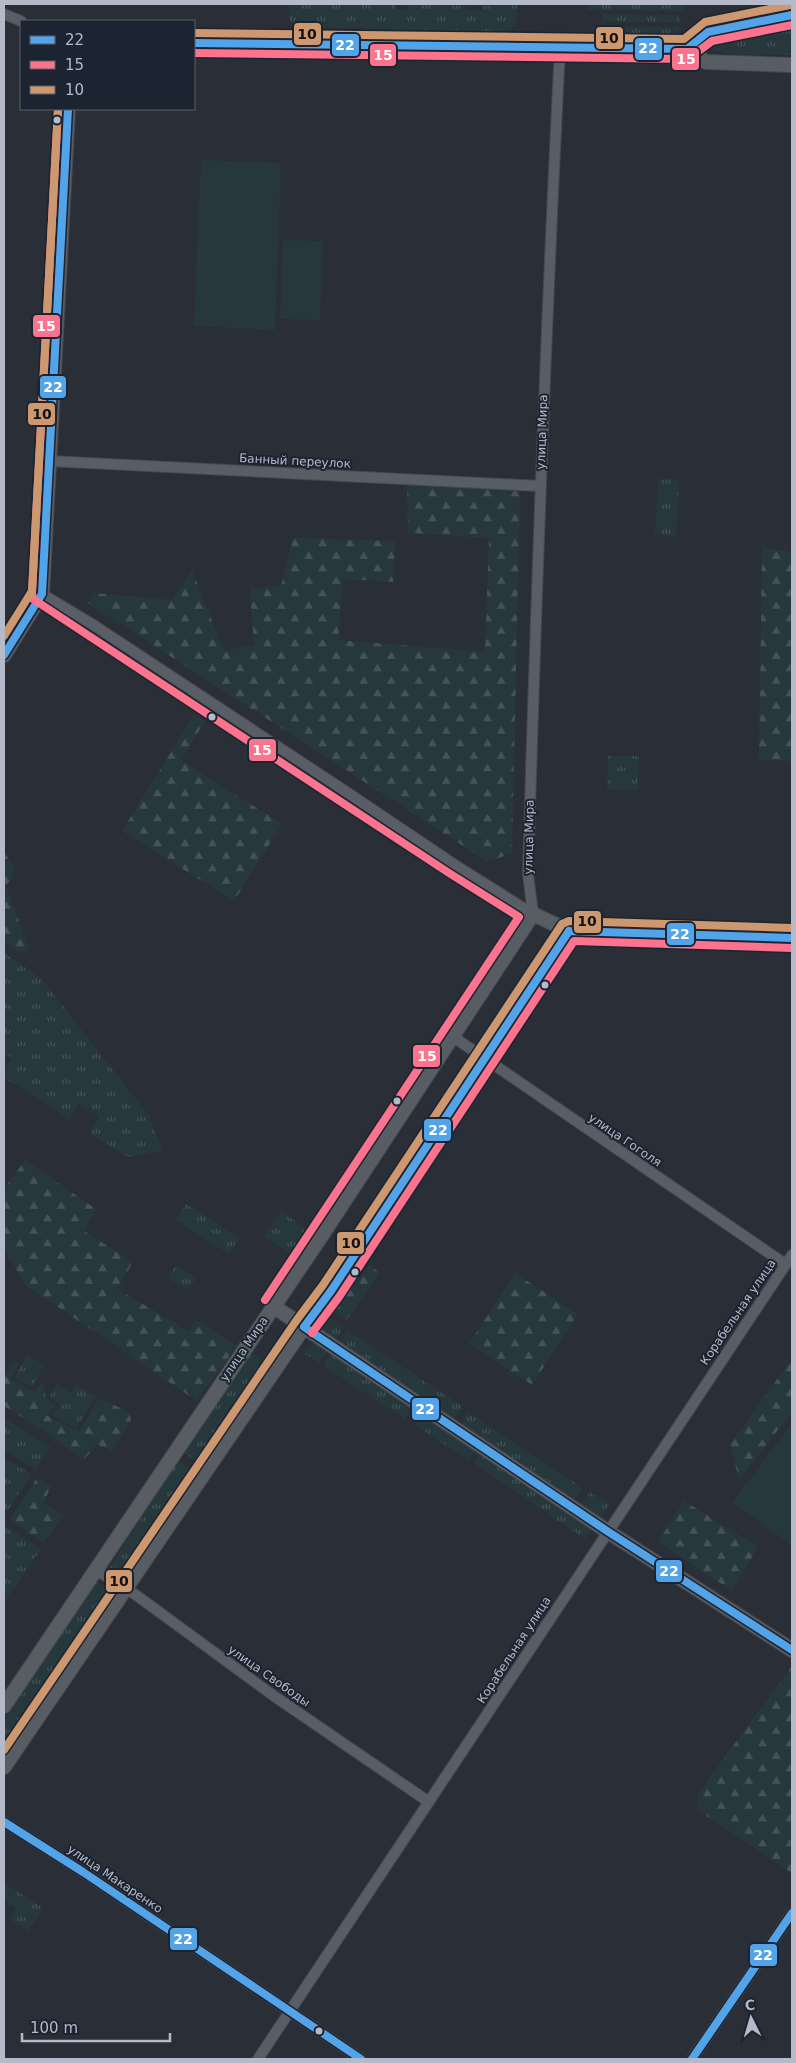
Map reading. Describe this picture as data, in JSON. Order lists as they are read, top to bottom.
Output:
{
  "streets": {
    "main road": ["улица Мира"],
    "street": [
      "Банный переулок",
      "улица Гоголя",
      "Корабельная улица",
      "улица Свободы",
      "улица Макаренко"
    ]
  },
  "crossings": [
    ["улица Мира", "Банный переулок"],
    ["улица Мира", "улица Гоголя"],
    ["улица Мира", "улица Свободы"],
    ["улица Гоголя", "Корабельная улица"],
    ["Корабельная улица", "улица Свободы"],
    ["Корабельная улица", "улица Макаренко"]
  ],
  "lines": ["transit line 10", "transit line 22", "transit line 15"],
  "legend": ["22", "15", "10"],
  "scale_bar": "100 m",
  "north": "top"
}
